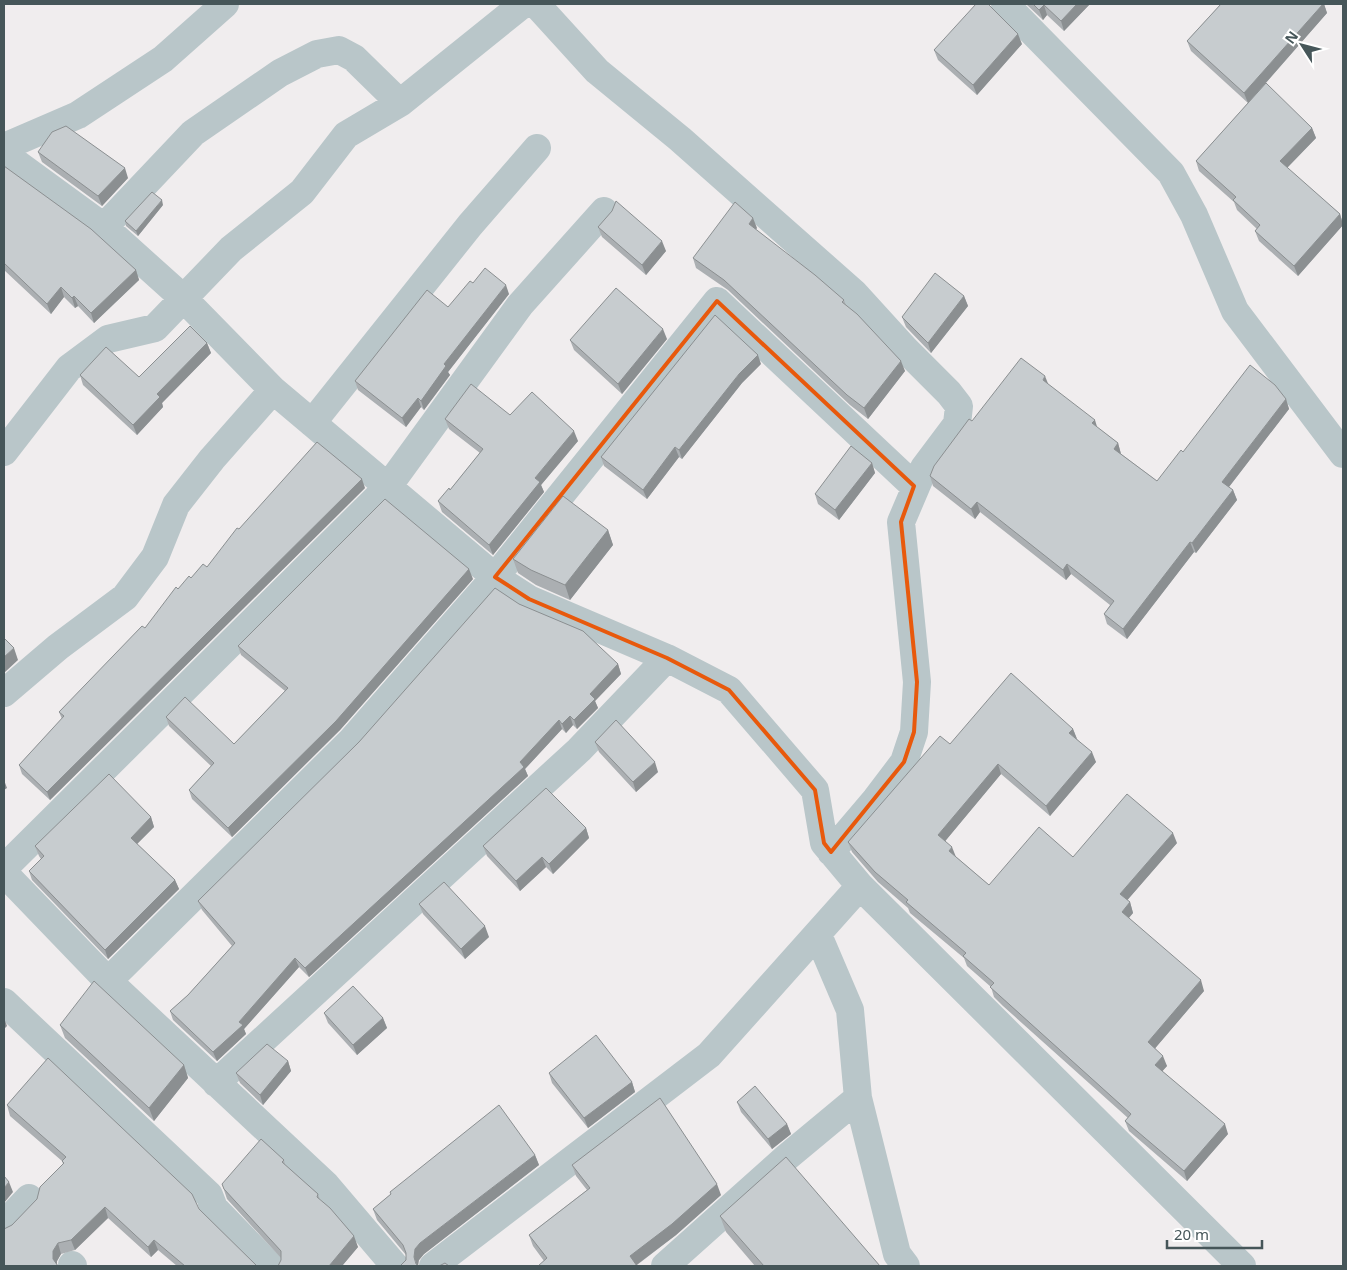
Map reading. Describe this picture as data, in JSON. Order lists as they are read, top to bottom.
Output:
{
  "scale_bar": "20 m",
  "north": "top left"
}
